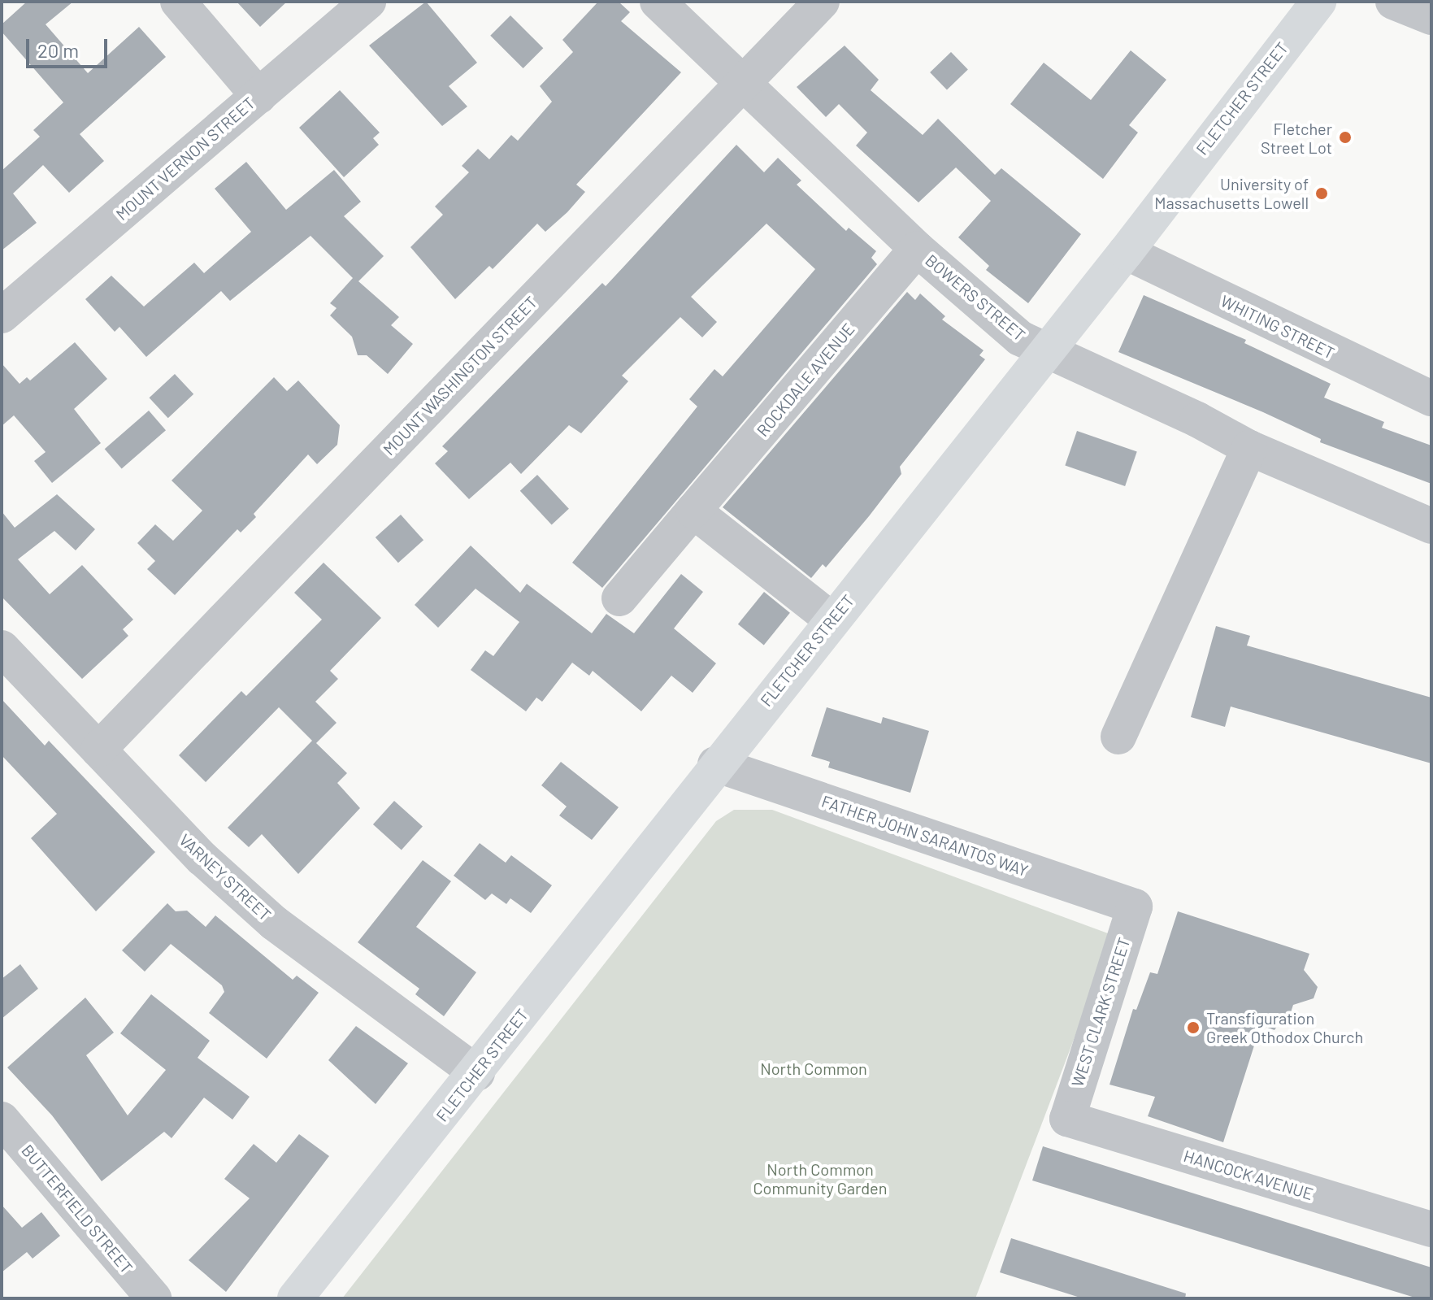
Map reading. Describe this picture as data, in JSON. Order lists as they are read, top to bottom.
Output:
{
  "streets": {
    "main road": ["FLETCHER STREET"],
    "street": [
      "MOUNT VERNON STREET",
      "BOWERS STREET",
      "WHITING STREET",
      "MOUNT WASHINGTON STREET",
      "ROCKDALE AVENUE",
      "FATHER JOHN SARANTOS WAY",
      "VARNEY STREET",
      "WEST CLARK STREET",
      "HANCOCK AVENUE",
      "BUTTERFIELD STREET"
    ]
  },
  "crossings": [
    ["FLETCHER STREET", "BOWERS STREET"],
    ["FLETCHER STREET", "WHITING STREET"],
    ["FLETCHER STREET", "FATHER JOHN SARANTOS WAY"],
    ["FLETCHER STREET", "VARNEY STREET"],
    ["BOWERS STREET", "MOUNT WASHINGTON STREET"],
    ["BOWERS STREET", "ROCKDALE AVENUE"],
    ["MOUNT WASHINGTON STREET", "VARNEY STREET"],
    ["FATHER JOHN SARANTOS WAY", "WEST CLARK STREET"],
    ["WEST CLARK STREET", "HANCOCK AVENUE"]
  ],
  "parks": ["North Common", "North Common Community Garden"],
  "places": ["Fletcher Street Lot", "University of Massachusetts Lowell", "Transfiguration Greek Othodox Church"],
  "scale_bar": "20 m"
}
